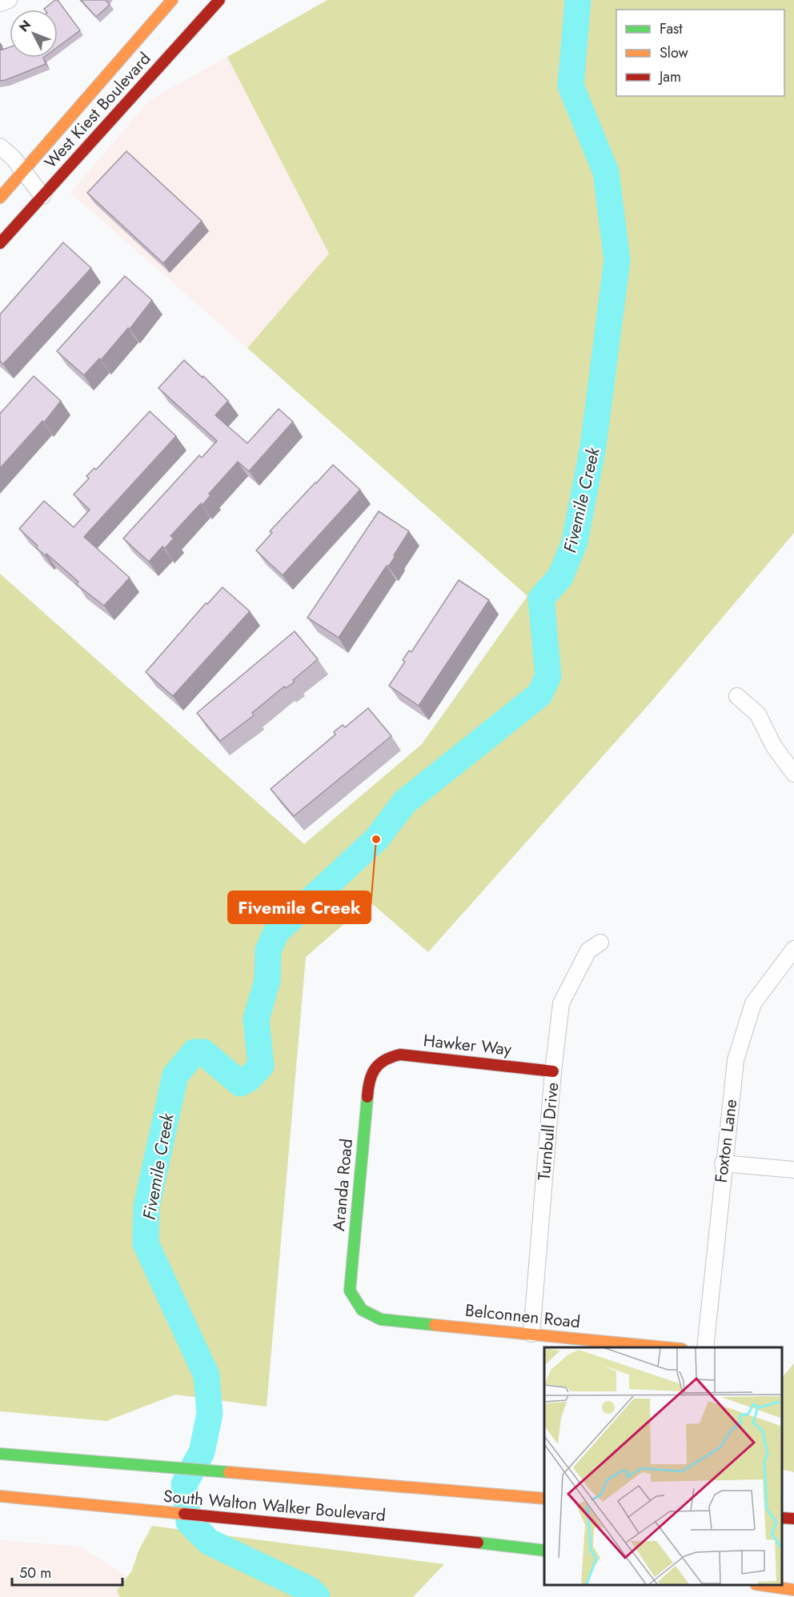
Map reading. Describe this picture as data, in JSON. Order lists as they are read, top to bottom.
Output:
{
  "streets": {
    "main road": [
      "West Kiest Boulevard",
      "Hawker Way",
      "Aranda Road",
      "Belconnen Road",
      "South Walton Walker Boulevard"
    ],
    "street": ["Turnbull Drive", "Foxton Lane"]
  },
  "crossings": [
    ["Hawker Way", "Turnbull Drive"],
    ["Hawker Way", "Aranda Road"],
    ["Turnbull Drive", "Belconnen Road"],
    ["Aranda Road", "Belconnen Road"]
  ],
  "water": ["Fivemile Creek"],
  "places": ["Fivemile Creek"],
  "legend": ["Fast", "Slow", "Jam"],
  "scale_bar": "50 m",
  "north": "top left"
}
